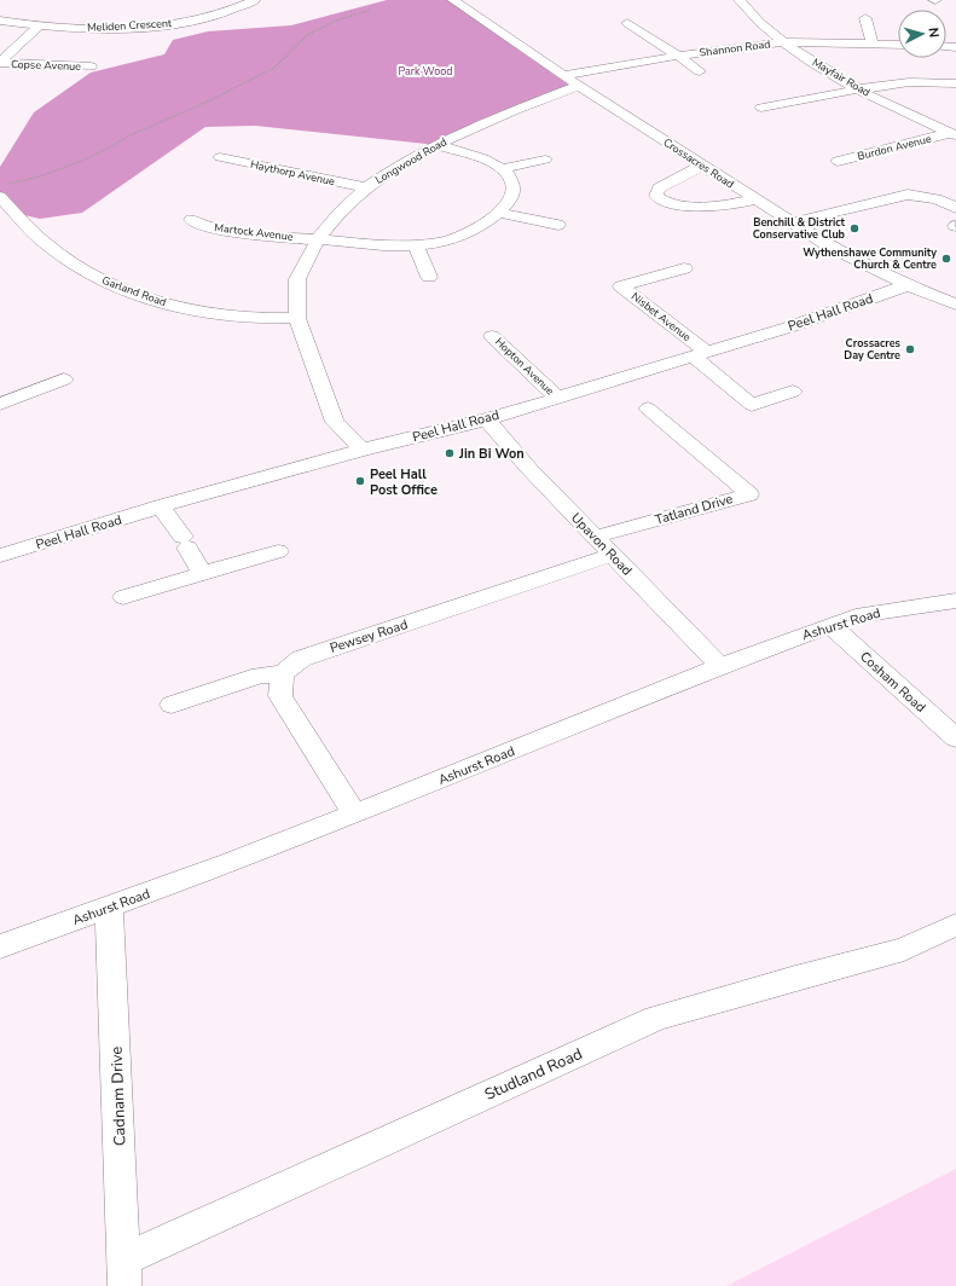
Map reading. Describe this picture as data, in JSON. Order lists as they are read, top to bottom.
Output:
{
  "streets": {
    "street": [
      "Meliden Crescent",
      "Shannon Road",
      "Copse Avenue",
      "Mayfair Road",
      "Burdon Avenue",
      "Longwood Road",
      "Crossacres Road",
      "Haythorp Avenue",
      "Martock Avenue",
      "Garland Road",
      "Peel Hall Road",
      "Nisbet Avenue",
      "Hopton Avenue",
      "Tatland Drive",
      "Upavon Road",
      "Ashurst Road",
      "Pewsey Road",
      "Cosham Road",
      "Studland Road",
      "Cadnam Drive"
    ]
  },
  "crossings": [
    ["Shannon Road", "Mayfair Road"],
    ["Shannon Road", "Crossacres Road"],
    ["Mayfair Road", "Burdon Avenue"],
    ["Longwood Road", "Crossacres Road"],
    ["Longwood Road", "Haythorp Avenue"],
    ["Longwood Road", "Martock Avenue"],
    ["Longwood Road", "Garland Road"],
    ["Longwood Road", "Peel Hall Road"],
    ["Crossacres Road", "Peel Hall Road"],
    ["Peel Hall Road", "Nisbet Avenue"],
    ["Peel Hall Road", "Hopton Avenue"],
    ["Peel Hall Road", "Upavon Road"],
    ["Tatland Drive", "Upavon Road"],
    ["Upavon Road", "Ashurst Road"],
    ["Upavon Road", "Pewsey Road"],
    ["Ashurst Road", "Cosham Road"],
    ["Ashurst Road", "Cadnam Drive"],
    ["Studland Road", "Cadnam Drive"]
  ],
  "parks": ["Park Wood"],
  "places": [
    "Benchill & District Conservative Club",
    "Wythenshawe Community Church & Centre",
    "Crossacres Day Centre",
    "Jin Bi Won",
    "Peel Hall Post Office"
  ],
  "north": "right"
}
